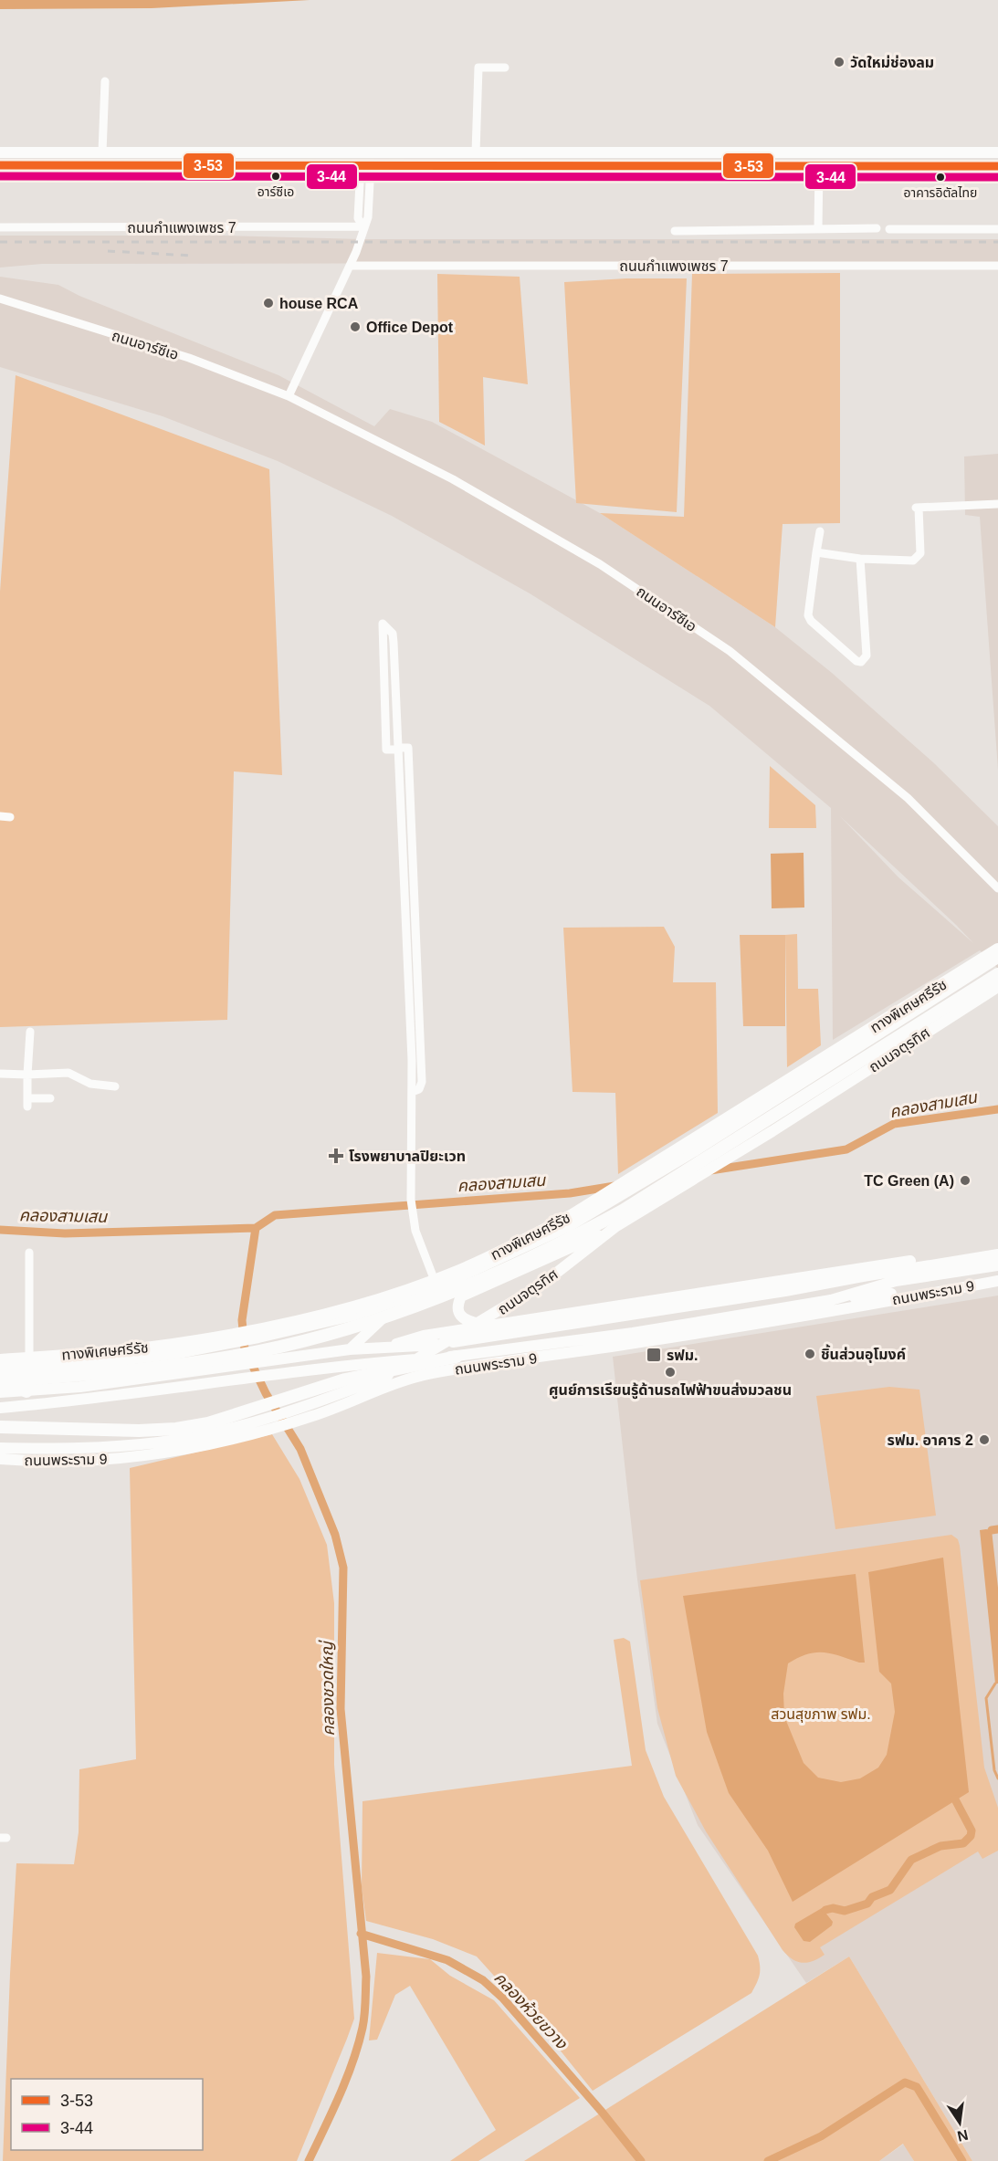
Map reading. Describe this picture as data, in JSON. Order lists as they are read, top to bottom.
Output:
{
  "streets": {
    "highway": ["ทางพิเศษศรีรัช"],
    "main road": ["ถนนจตุรทิศ", "ถนนพระราม 9"],
    "street": ["ถนนกำแพงเพชร 7", "ถนนอาร์ซีเอ"]
  },
  "water": ["คลองสามเสน", "คลองชวดใหญ่", "คลองห้วยขวาง"],
  "parks": ["สวนสุขภาพ รฟม."],
  "places": {
    "other": [
      "วัดใหม่ช่องลม",
      "อาร์ซีเอ",
      "อาคารอิตัลไทย",
      "house RCA",
      "Office Depot",
      "TC Green (A)",
      "ชิ้นส่วนอุโมงค์",
      "ศูนย์การเรียนรู้ด้านรถไฟฟ้าขนส่งมวลชน",
      "รฟม. อาคาร 2"
    ],
    "health": ["โรงพยาบาลปิยะเวท"],
    "transit": ["รฟม."]
  },
  "lines": ["transit line 3-53", "transit line 3-44"],
  "legend": ["3-53", "3-44"],
  "north": "bottom"
}
